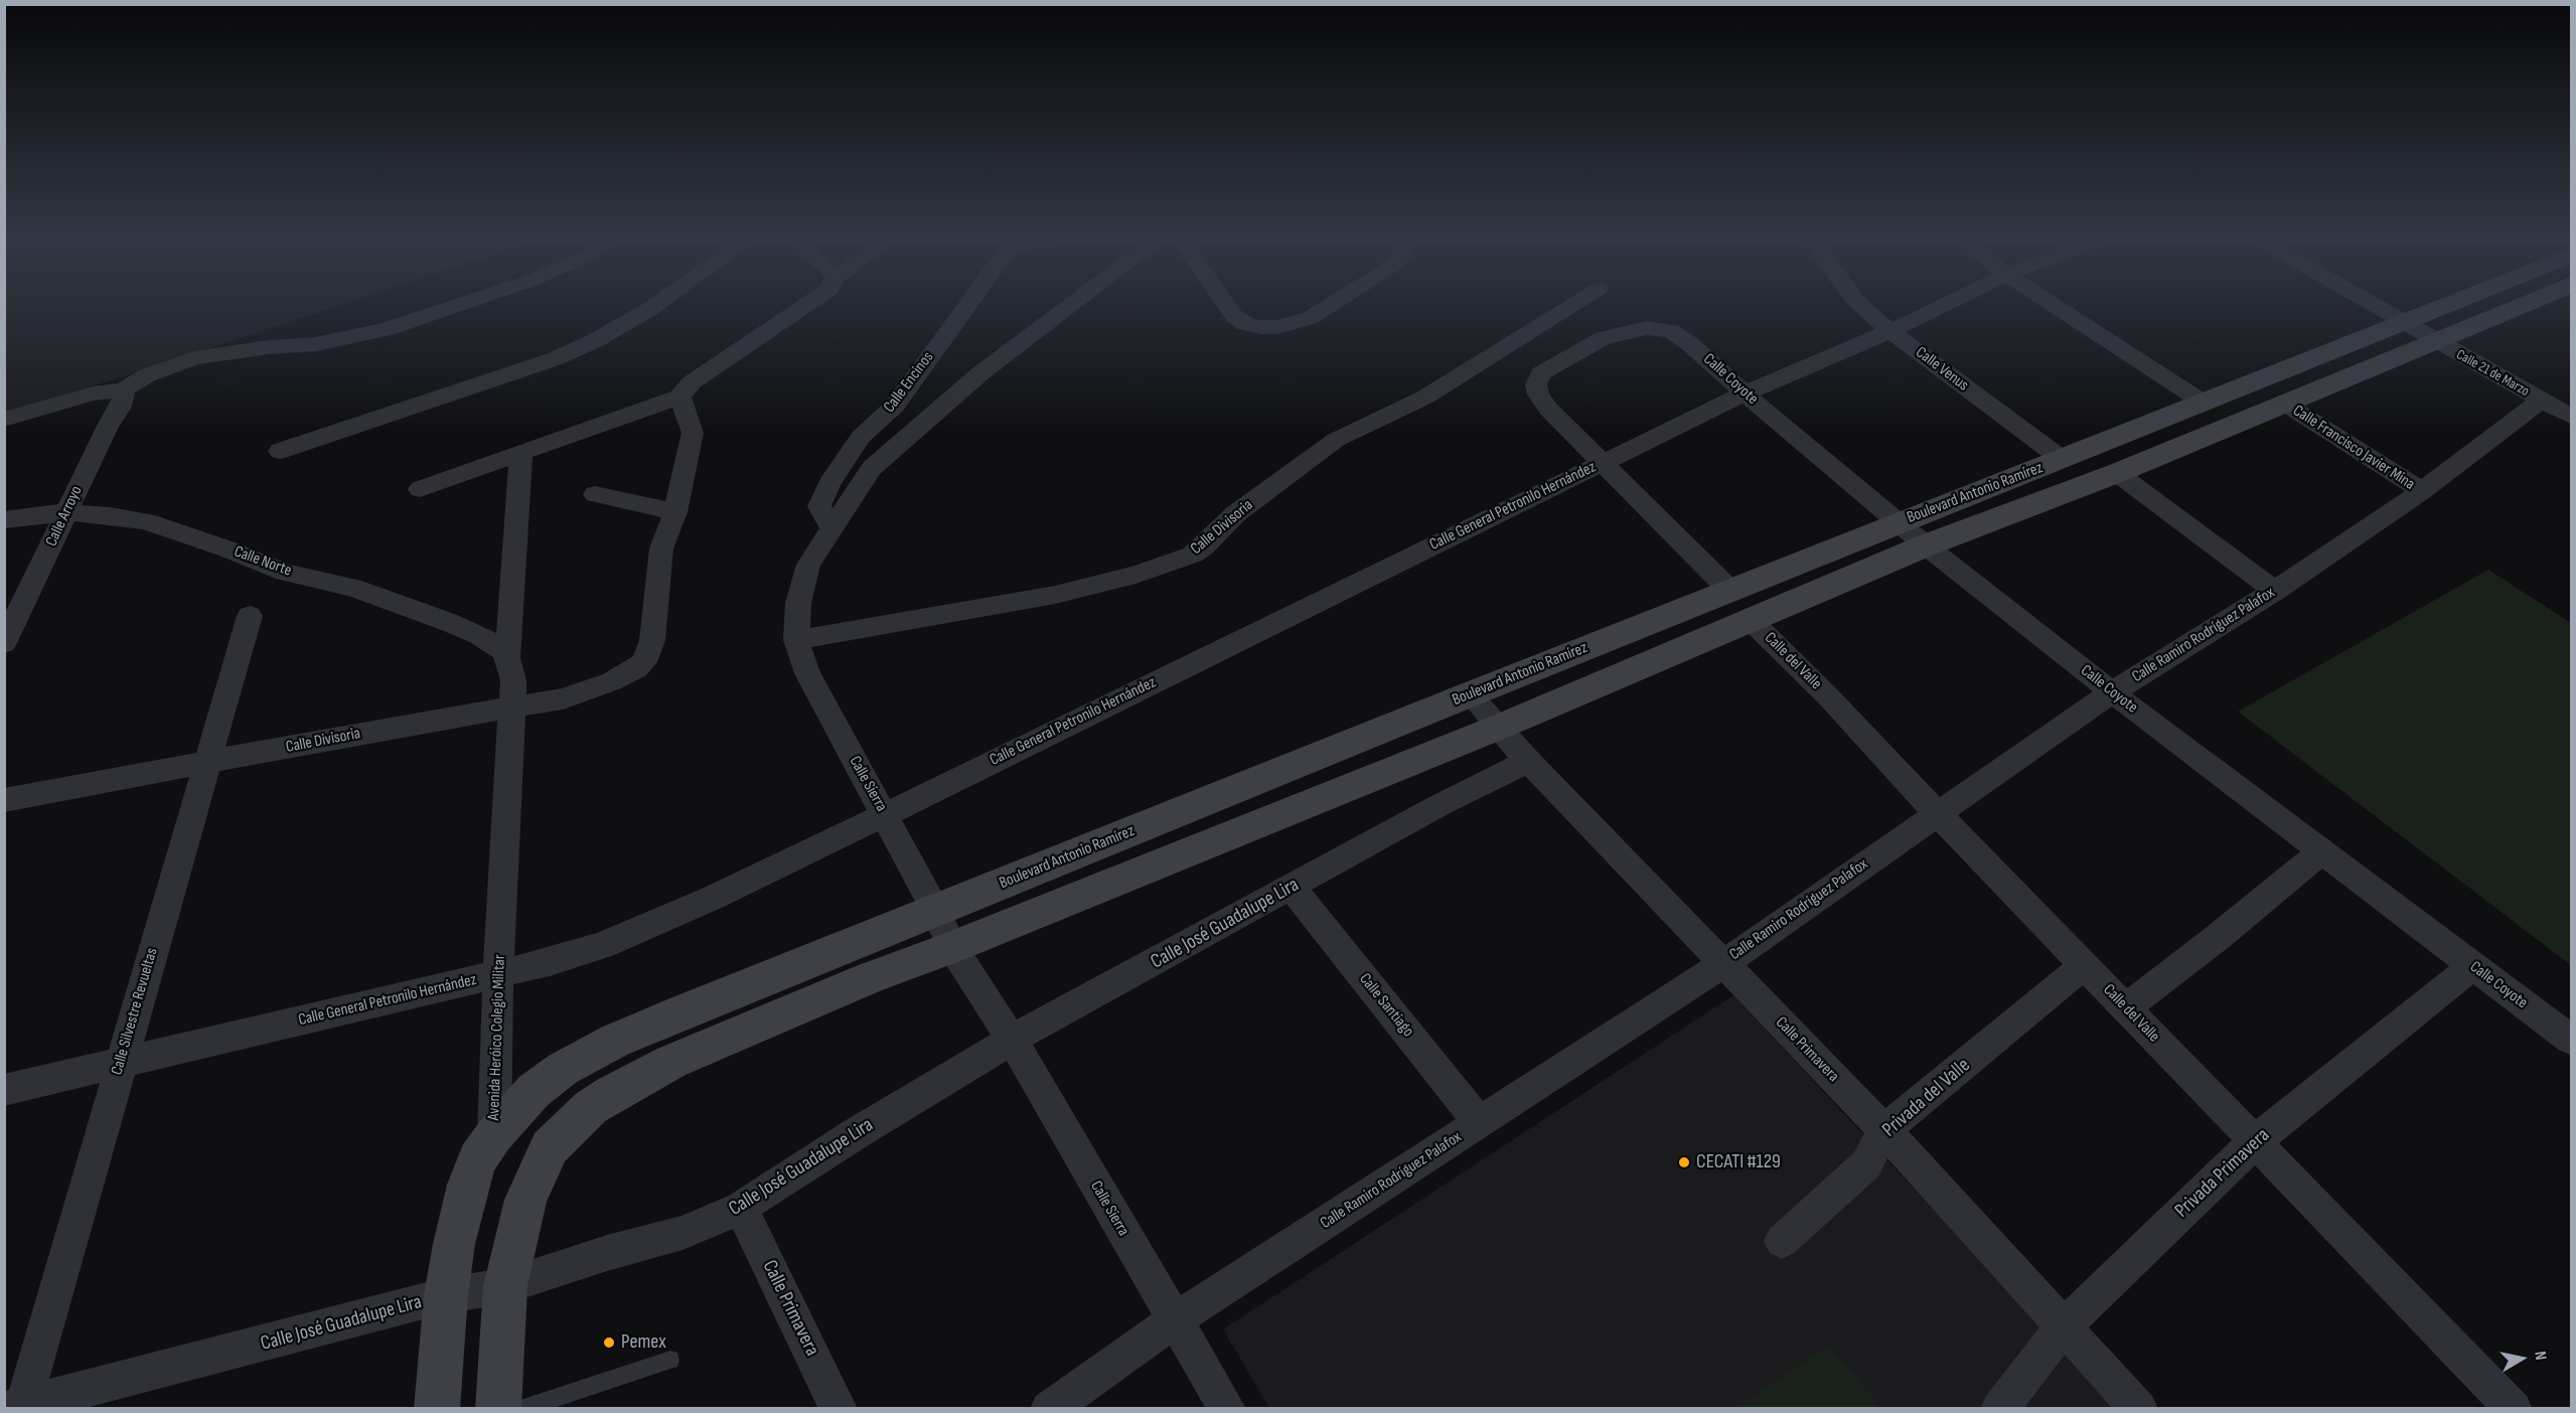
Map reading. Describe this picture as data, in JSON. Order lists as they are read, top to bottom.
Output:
{
  "streets": {
    "main road": ["Boulevard Antonio Ramírez", "Avenida Heróico Colegio Militar"],
    "street": [
      "Calle Venus",
      "Calle 21 de Marzo",
      "Calle Coyote",
      "Calle Encinos",
      "Calle Francisco Javier Mina",
      "Calle General Petronilo Hernández",
      "Calle Arroyo",
      "Calle Divisoria",
      "Calle Norte",
      "Calle Ramiro Rodríguez Palafox",
      "Calle del Valle",
      "Calle Sierra",
      "Calle José Guadalupe Lira",
      "Calle Santiago",
      "Calle Silvestre Revueltas",
      "Calle Primavera",
      "Privada del Valle",
      "Privada Primavera"
    ]
  },
  "crossings": [
    ["Calle Venus", "Boulevard Antonio Ramírez"],
    ["Calle Venus", "Calle General Petronilo Hernández"],
    ["Calle 21 de Marzo", "Boulevard Antonio Ramírez"],
    ["Calle 21 de Marzo", "Calle Ramiro Rodríguez Palafox"],
    ["Calle Coyote", "Boulevard Antonio Ramírez"],
    ["Calle Coyote", "Calle General Petronilo Hernández"],
    ["Calle Coyote", "Calle Ramiro Rodríguez Palafox"],
    ["Calle Coyote", "Privada Primavera"],
    ["Calle Encinos", "Calle Sierra"],
    ["Calle Francisco Javier Mina", "Boulevard Antonio Ramírez"],
    ["Calle Francisco Javier Mina", "Calle Ramiro Rodríguez Palafox"],
    ["Boulevard Antonio Ramírez", "Calle del Valle"],
    ["Boulevard Antonio Ramírez", "Calle Sierra"],
    ["Boulevard Antonio Ramírez", "Calle José Guadalupe Lira"],
    ["Boulevard Antonio Ramírez", "Avenida Heróico Colegio Militar"],
    ["Boulevard Antonio Ramírez", "Calle Primavera"],
    ["Calle General Petronilo Hernández", "Calle Sierra"],
    ["Calle General Petronilo Hernández", "Calle Silvestre Revueltas"],
    ["Calle General Petronilo Hernández", "Avenida Heróico Colegio Militar"],
    ["Calle Arroyo", "Calle Norte"],
    ["Calle Divisoria", "Calle Sierra"],
    ["Calle Divisoria", "Calle Silvestre Revueltas"],
    ["Calle Divisoria", "Avenida Heróico Colegio Militar"],
    ["Calle Norte", "Avenida Heróico Colegio Militar"],
    ["Calle Ramiro Rodríguez Palafox", "Calle del Valle"],
    ["Calle Ramiro Rodríguez Palafox", "Calle Sierra"],
    ["Calle Ramiro Rodríguez Palafox", "Calle Santiago"],
    ["Calle Ramiro Rodríguez Palafox", "Calle Primavera"],
    ["Calle del Valle", "Privada del Valle"],
    ["Calle del Valle", "Privada Primavera"],
    ["Calle Sierra", "Calle José Guadalupe Lira"],
    ["Calle José Guadalupe Lira", "Calle Santiago"],
    ["Calle José Guadalupe Lira", "Calle Silvestre Revueltas"],
    ["Calle José Guadalupe Lira", "Avenida Heróico Colegio Militar"],
    ["Calle José Guadalupe Lira", "Calle Primavera"],
    ["Calle Primavera", "Privada del Valle"],
    ["Calle Primavera", "Privada Primavera"]
  ],
  "places": ["CECATI #129", "Pemex"],
  "north": "right"
}
